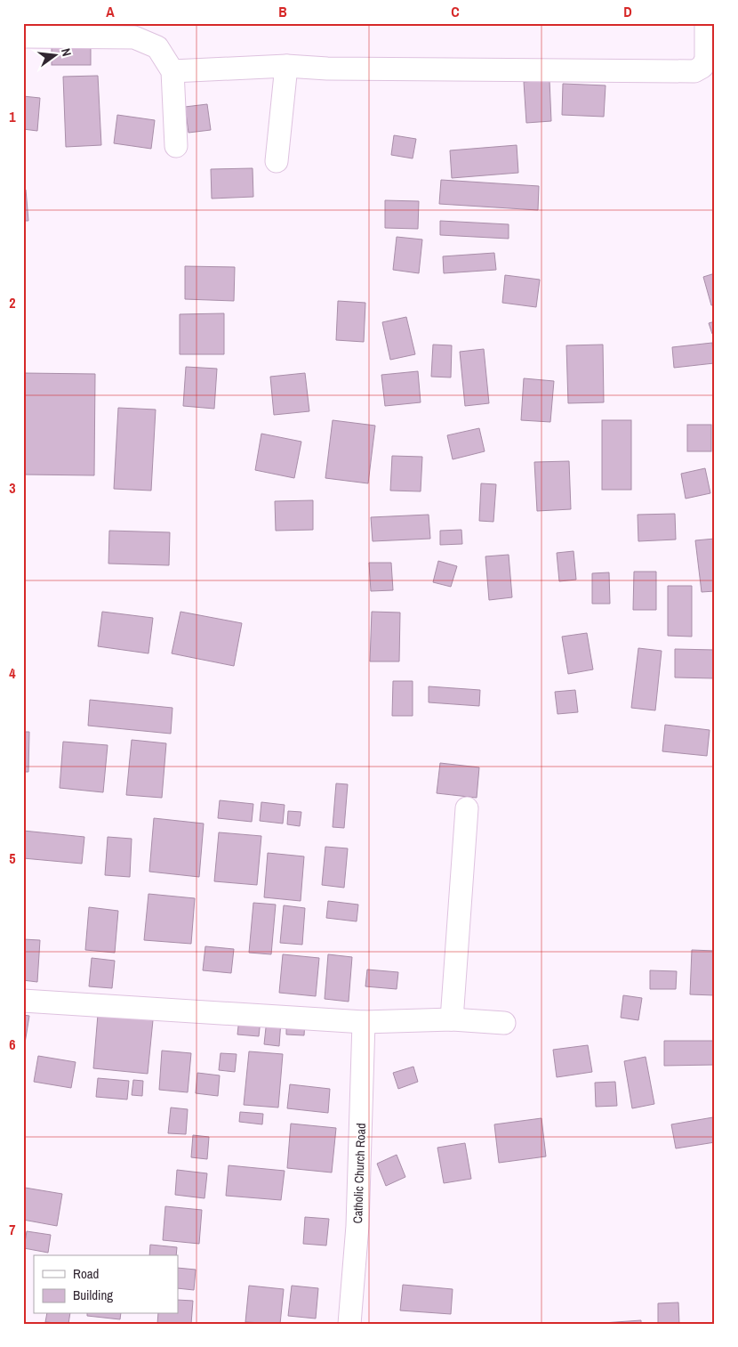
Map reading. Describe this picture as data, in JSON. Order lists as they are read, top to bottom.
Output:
{
  "streets": {
    "street": ["Catholic Church Road"]
  },
  "legend": ["Road", "Building"],
  "north": "right",
  "grid": {
    "columns": [
      "A",
      "B",
      "C",
      "D"
    ],
    "rows": [
      "1",
      "2",
      "3",
      "4",
      "5",
      "6",
      "7"
    ]
  }
}
